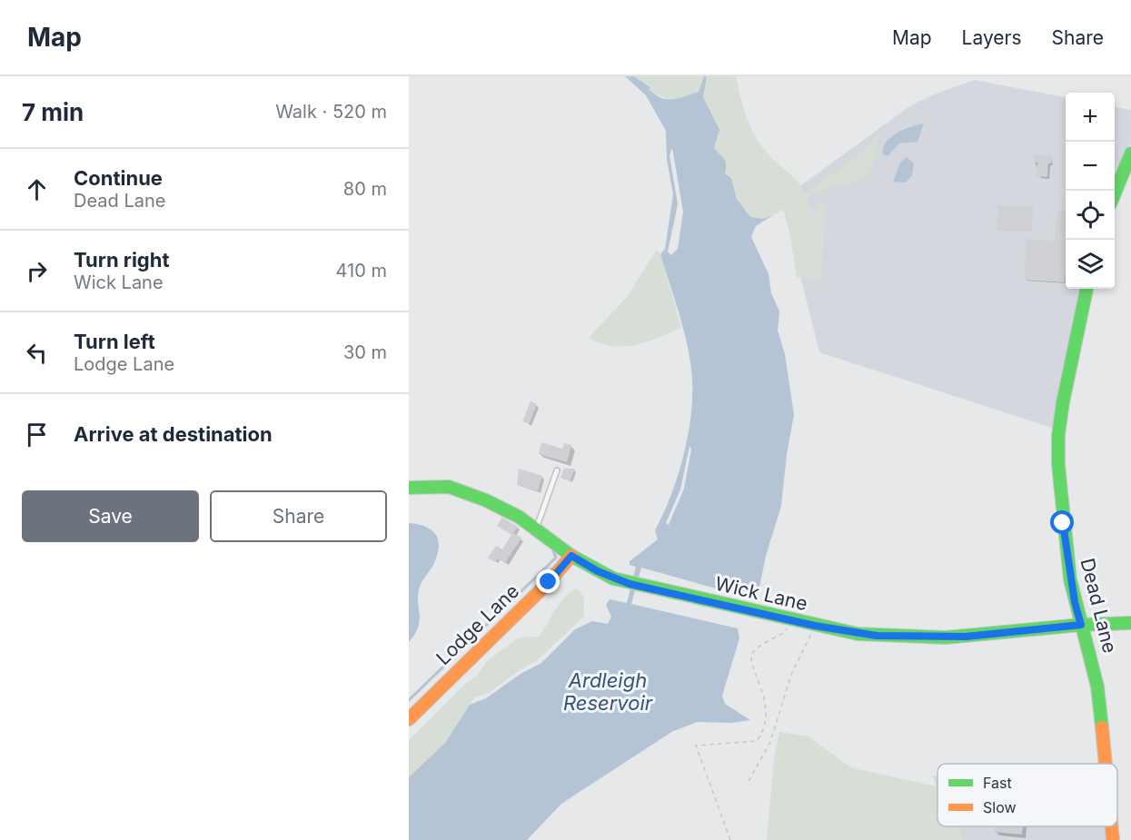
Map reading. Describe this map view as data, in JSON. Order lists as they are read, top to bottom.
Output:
{
  "streets": {
    "street": ["Wick Lane", "Dead Lane", "Lodge Lane"]
  },
  "crossings": [
    ["Wick Lane", "Dead Lane"],
    ["Wick Lane", "Lodge Lane"]
  ],
  "water": ["Ardleigh Reservoir"],
  "legend": ["Fast", "Slow"],
  "page": {
    "header": "Map",
    "nav": ["Map", "Layers", "Share"],
    "heading": ["7 min", "Walk · 520 m"],
    "map_buttons": ["+", "−"],
    "list": [
      ["Continue", "Dead Lane", "80 m"],
      ["Turn right", "Wick Lane", "410 m"],
      ["Turn left", "Lodge Lane", "30 m"],
      "Arrive at destination"
    ],
    "buttons": ["Save", "Share"]
  }
}
